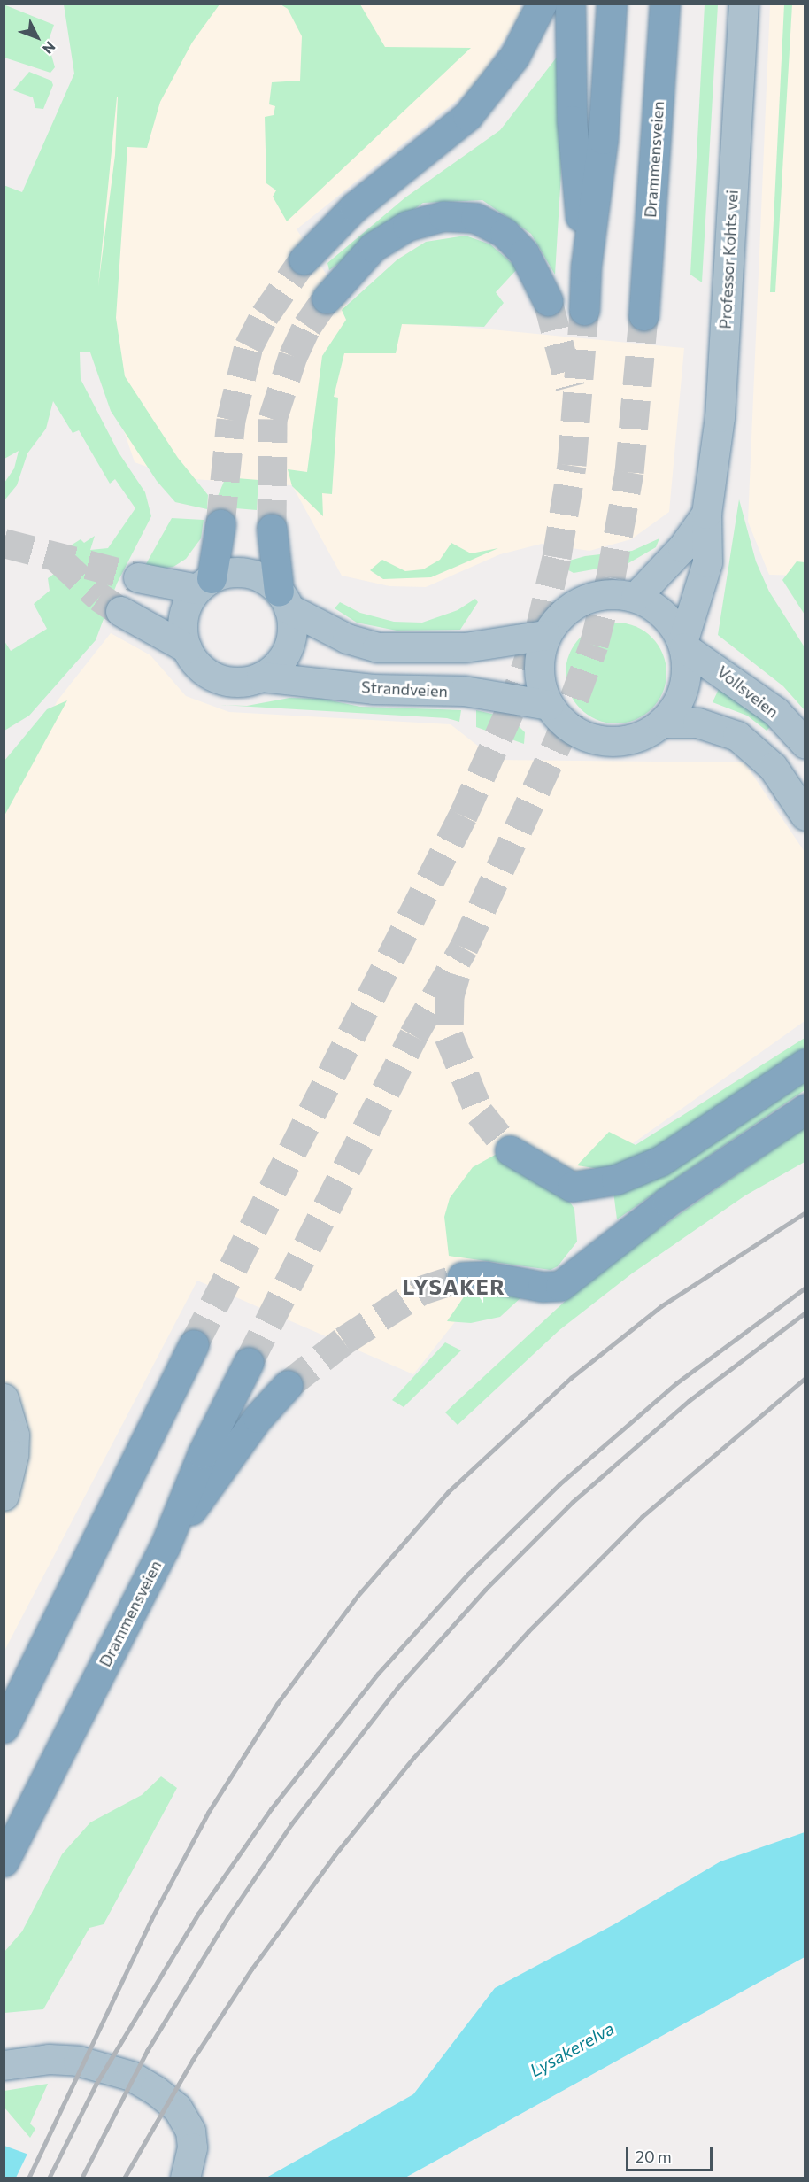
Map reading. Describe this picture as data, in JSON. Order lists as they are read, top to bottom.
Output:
{
  "streets": {
    "highway": ["Drammensveien"],
    "main road": ["Professor Kohts vei", "Strandveien", "Vollsveien"]
  },
  "crossings": [
    ["Professor Kohts vei", "Strandveien"],
    ["Professor Kohts vei", "Vollsveien"],
    ["Strandveien", "Vollsveien"]
  ],
  "districts": ["LYSAKER"],
  "water": ["Lysakerelva"],
  "scale_bar": "20 m",
  "north": "bottom right"
}
